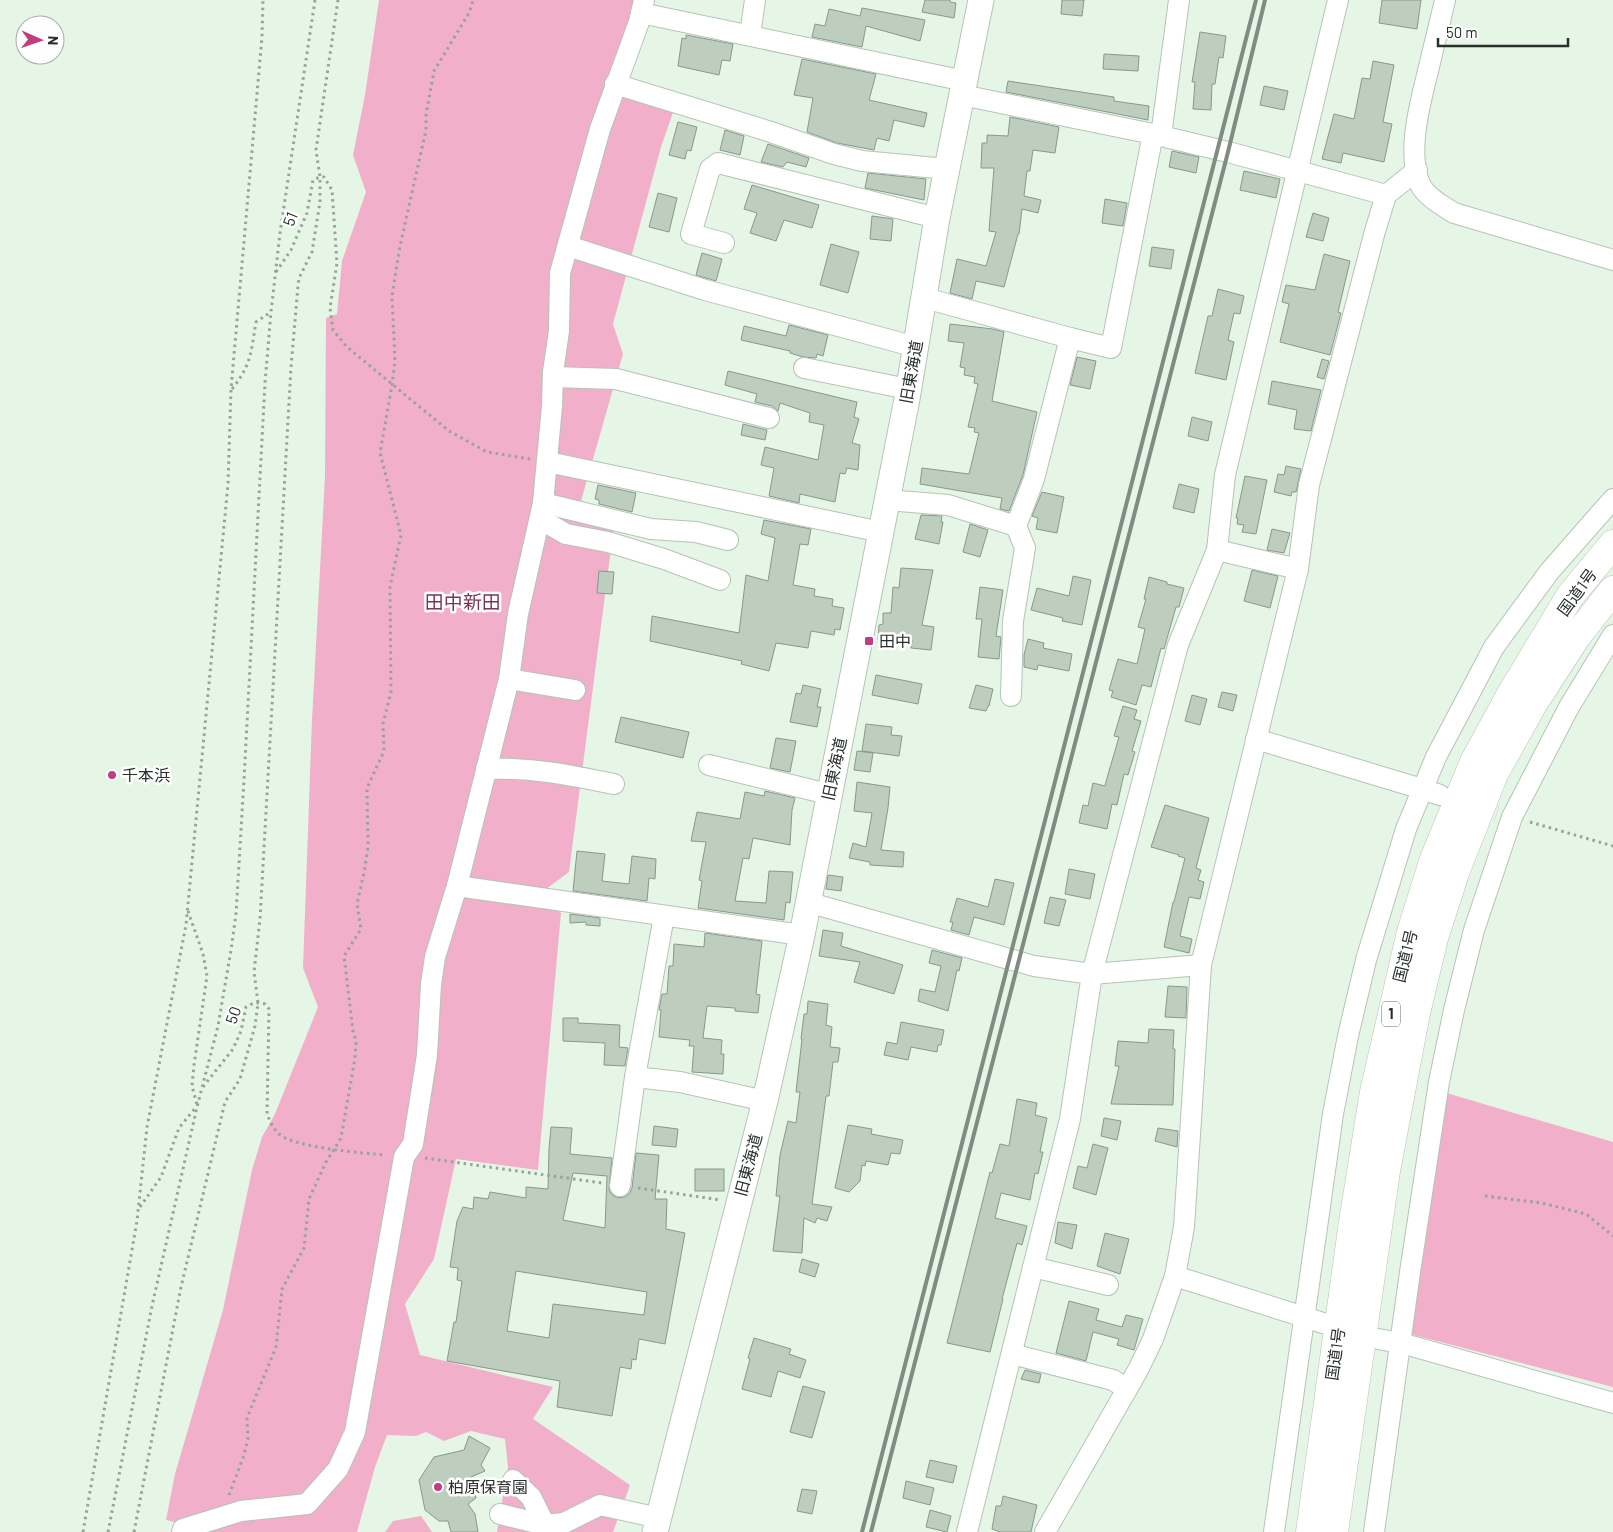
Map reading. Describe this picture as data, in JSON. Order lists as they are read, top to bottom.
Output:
{
  "streets": {
    "highway": ["国道1号", "1"],
    "main road": ["旧東海道"],
    "path": ["51", "50"]
  },
  "crossings": [
    ["51", "50"]
  ],
  "districts": ["田中新田"],
  "places": {
    "transit": ["田中"],
    "other": ["千本浜", "柏原保育園"]
  },
  "scale_bar": "50 m",
  "north": "right"
}
